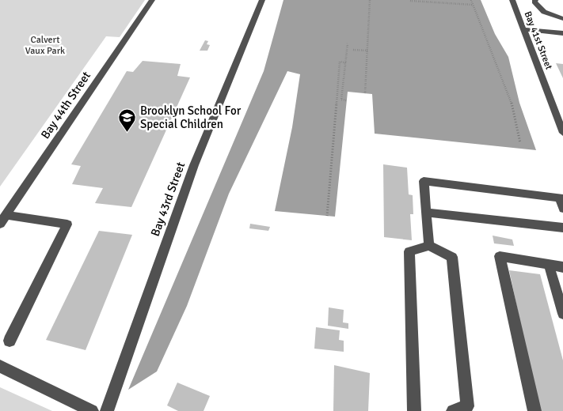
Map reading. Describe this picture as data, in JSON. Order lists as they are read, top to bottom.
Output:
{
  "streets": {
    "street": ["Bay 41st Street", "Bay 44th Street", "Bay 43rd Street"]
  },
  "parks": ["Calvert Vaux Park"],
  "places": {
    "school or university": ["Brooklyn School For Special Children"]
  }
}
